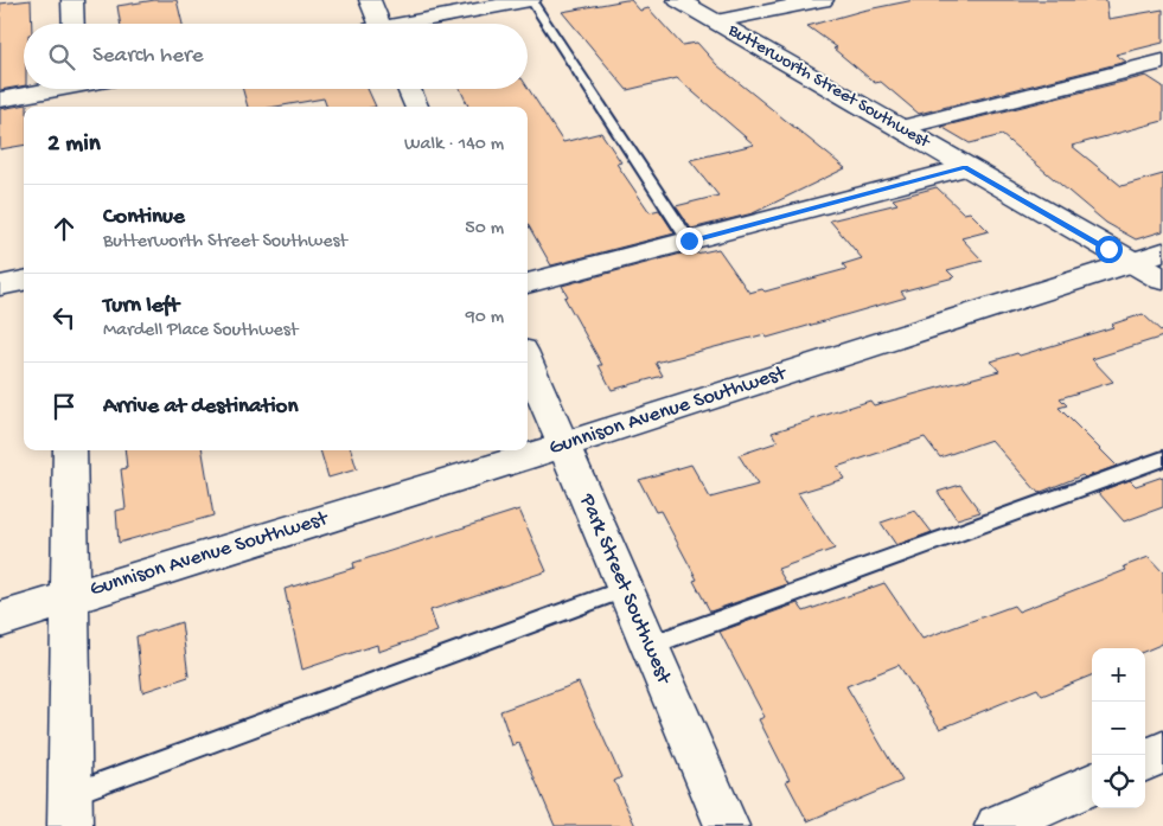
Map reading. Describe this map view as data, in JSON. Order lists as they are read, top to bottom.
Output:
{
  "streets": {
    "street": ["Butterworth Street Southwest", "Gunnison Avenue Southwest", "Park Street Southwest"]
  },
  "crossings": [
    ["Butterworth Street Southwest", "Gunnison Avenue Southwest"],
    ["Gunnison Avenue Southwest", "Park Street Southwest"]
  ],
  "page": {
    "search": "Search here",
    "heading": ["2 min", "Walk · 140 m"],
    "list": [
      ["Continue", "Butterworth Street Southwest", "50 m"],
      ["Turn left", "Mardell Place Southwest", "90 m"],
      "Arrive at destination"
    ],
    "map_buttons": ["+", "−"]
  }
}
